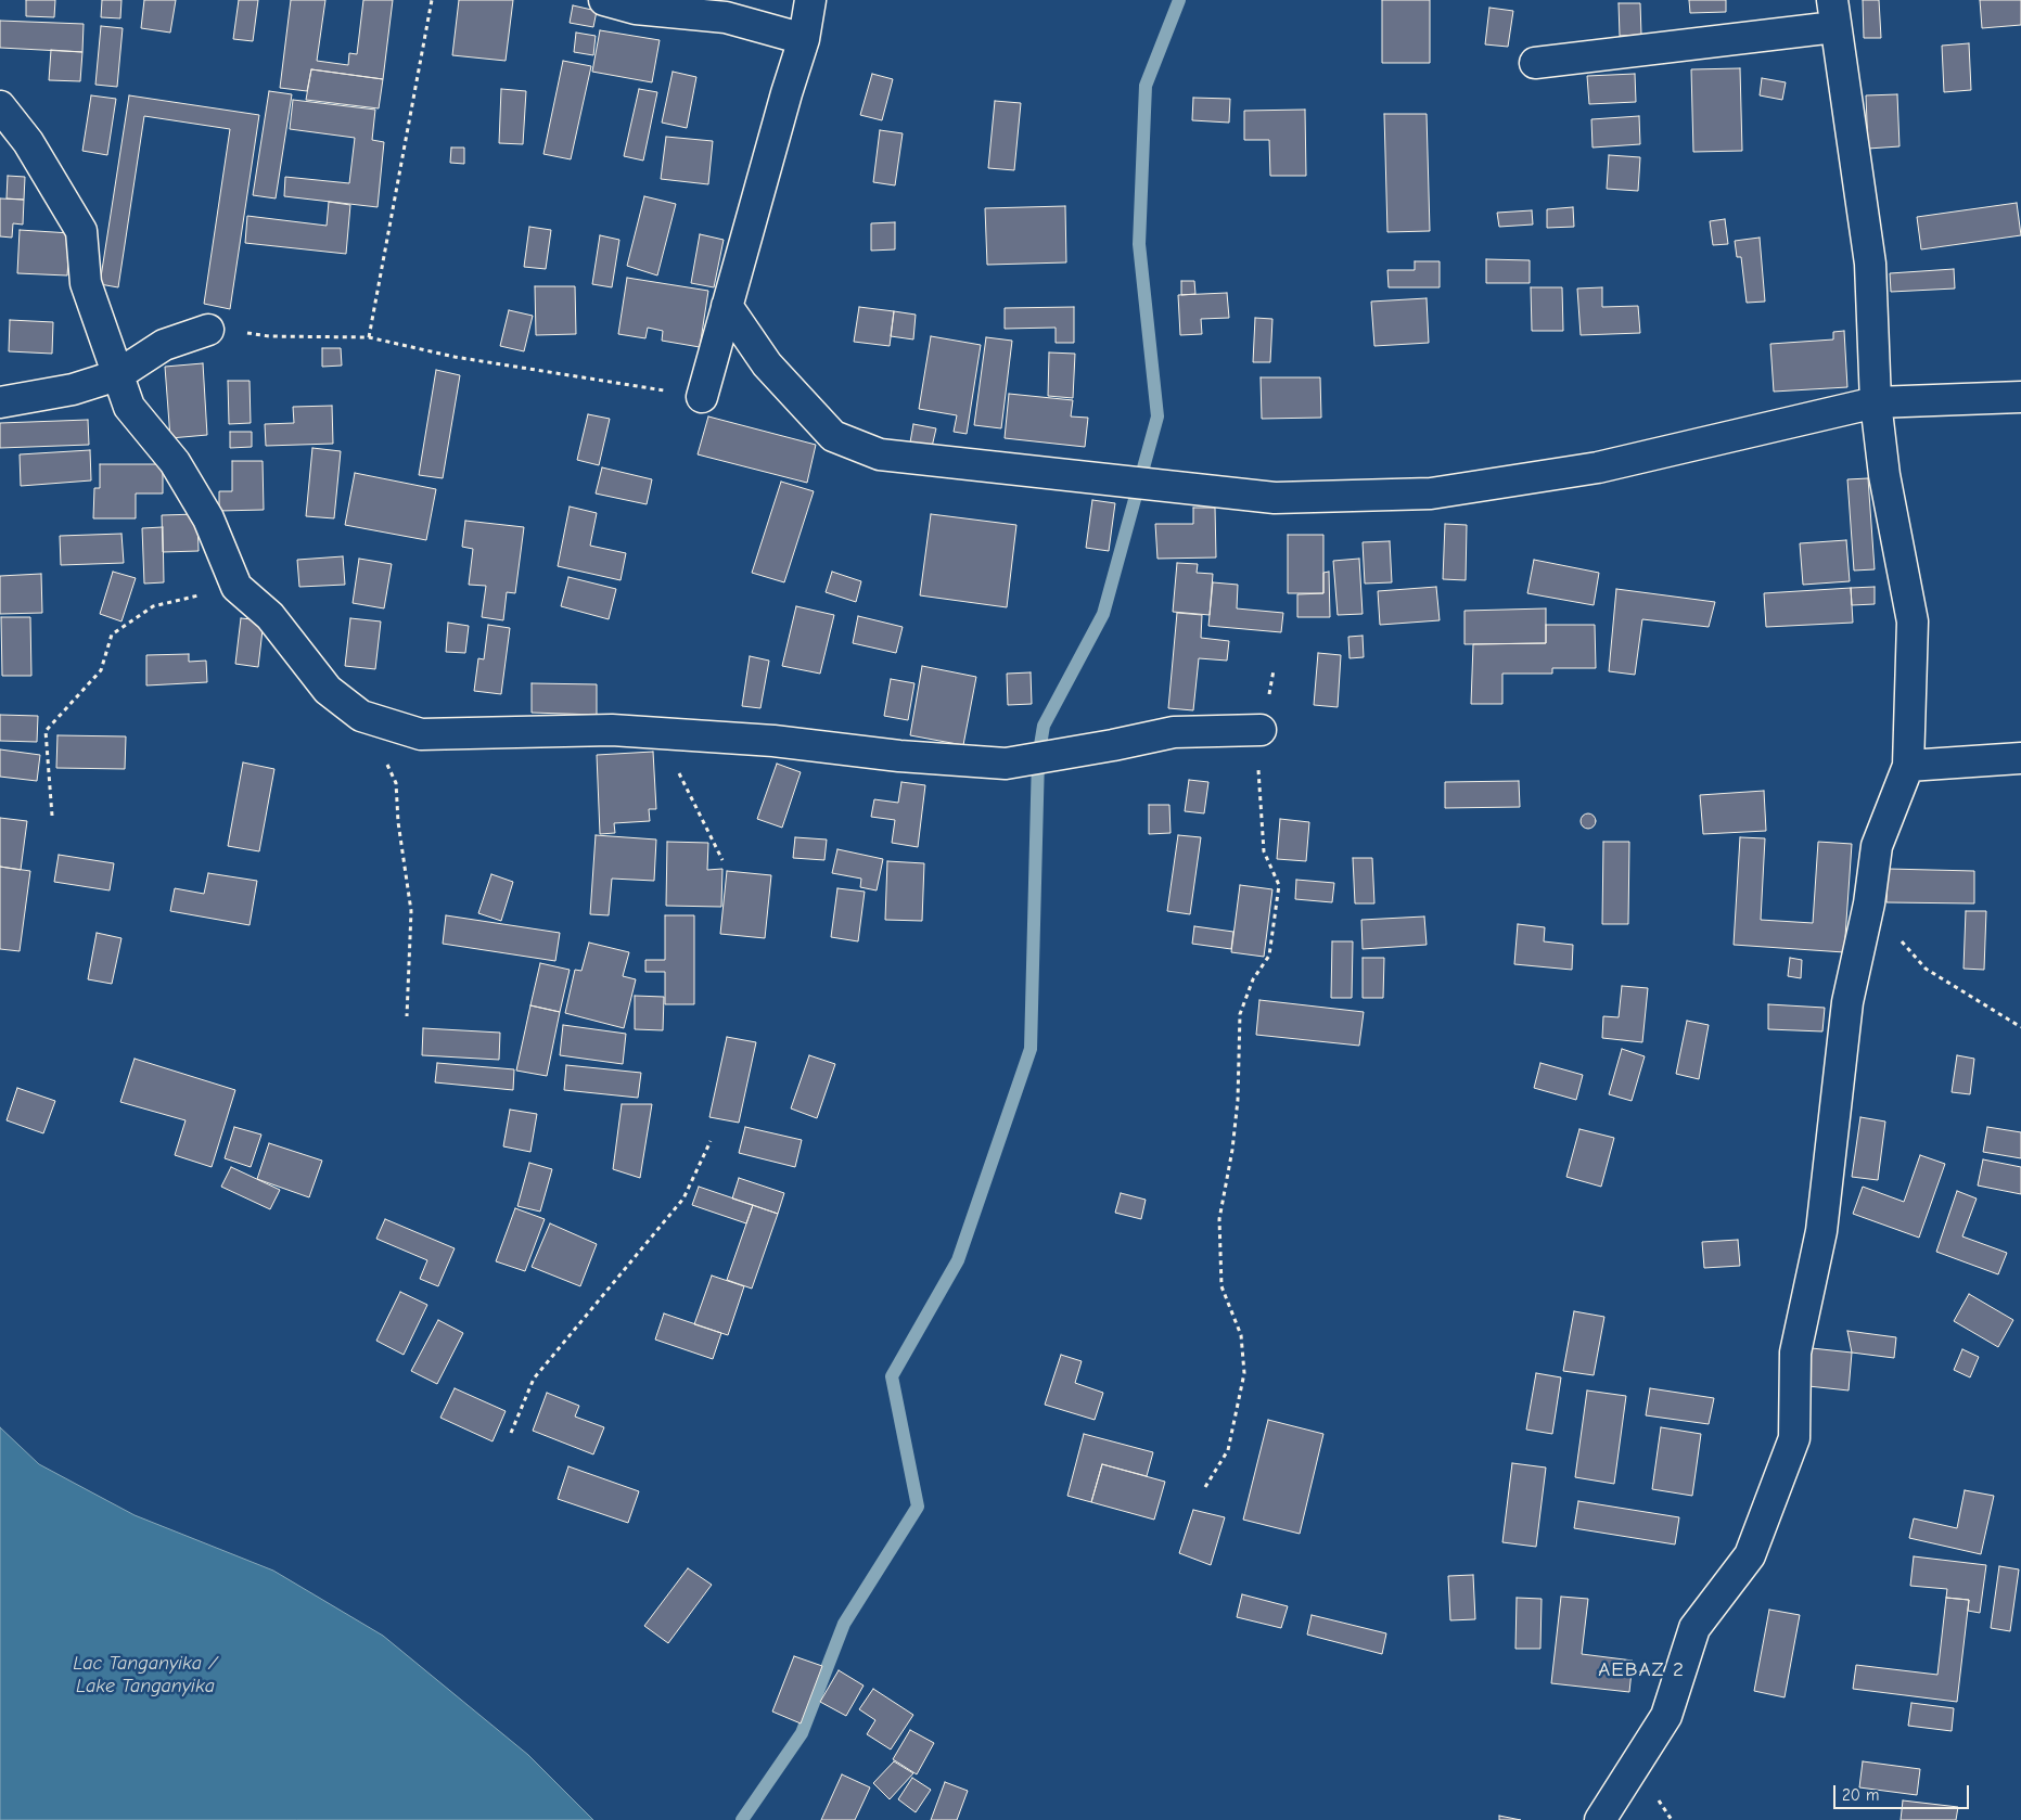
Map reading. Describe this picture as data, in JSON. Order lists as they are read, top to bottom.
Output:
{
  "districts": ["AEBAZ 2"],
  "water": ["Lac Tanganyika / Lake Tanganyika"],
  "scale_bar": "20 m"
}
